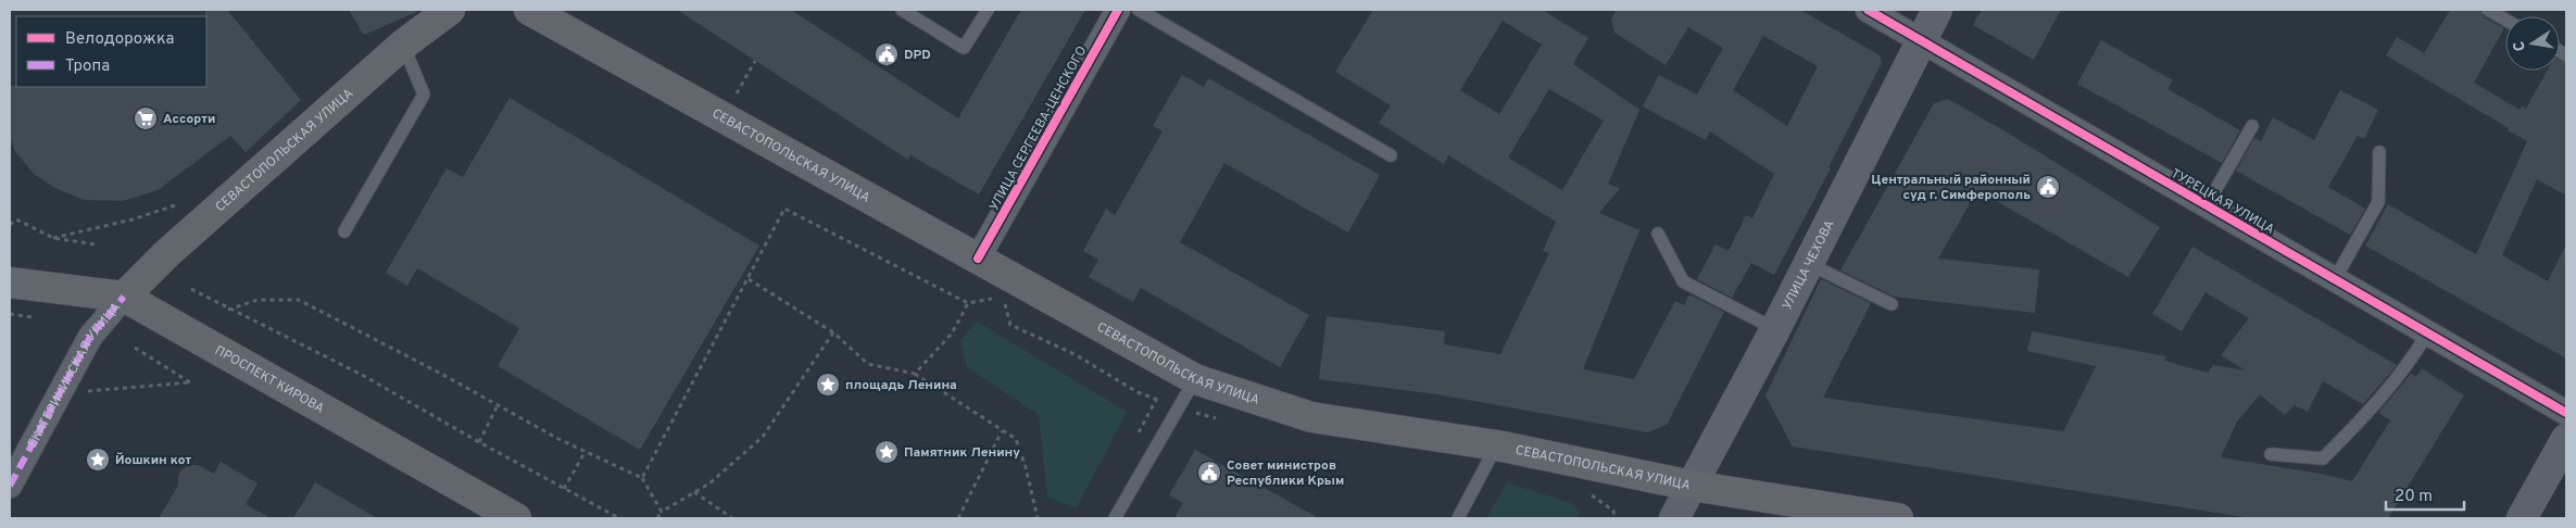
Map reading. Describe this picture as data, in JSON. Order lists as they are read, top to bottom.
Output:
{
  "streets": {
    "main road": ["СЕВАСТОПОЛЬСКАЯ УЛИЦА", "УЛИЦА ЧЕХОВА", "ПРОСПЕКТ КИРОВА"],
    "street": ["УЛИЦА СЕРГЕЕВА-ЦЕНСКОГО", "ТУРЕЦКАЯ УЛИЦА", "ЕКАТЕРИНИНСКАЯ УЛИЦА"]
  },
  "crossings": [
    ["УЛИЦА СЕРГЕЕВА-ЦЕНСКОГО", "СЕВАСТОПОЛЬСКАЯ УЛИЦА"],
    ["СЕВАСТОПОЛЬСКАЯ УЛИЦА", "УЛИЦА ЧЕХОВА"],
    ["СЕВАСТОПОЛЬСКАЯ УЛИЦА", "ЕКАТЕРИНИНСКАЯ УЛИЦА"],
    ["СЕВАСТОПОЛЬСКАЯ УЛИЦА", "ПРОСПЕКТ КИРОВА"],
    ["ТУРЕЦКАЯ УЛИЦА", "УЛИЦА ЧЕХОВА"],
    ["ЕКАТЕРИНИНСКАЯ УЛИЦА", "ПРОСПЕКТ КИРОВА"]
  ],
  "places": {
    "public building": ["DPD", "Центральный районный суд г. Симферополь", "Совет министров Республики Крым"],
    "supermarket": ["Ассорти"],
    "place": ["площадь Ленина", "Памятник Ленину", "Йошкин кот"]
  },
  "legend": ["Велодорожка", "Тропа"],
  "scale_bar": "20 m",
  "north": "left"
}
